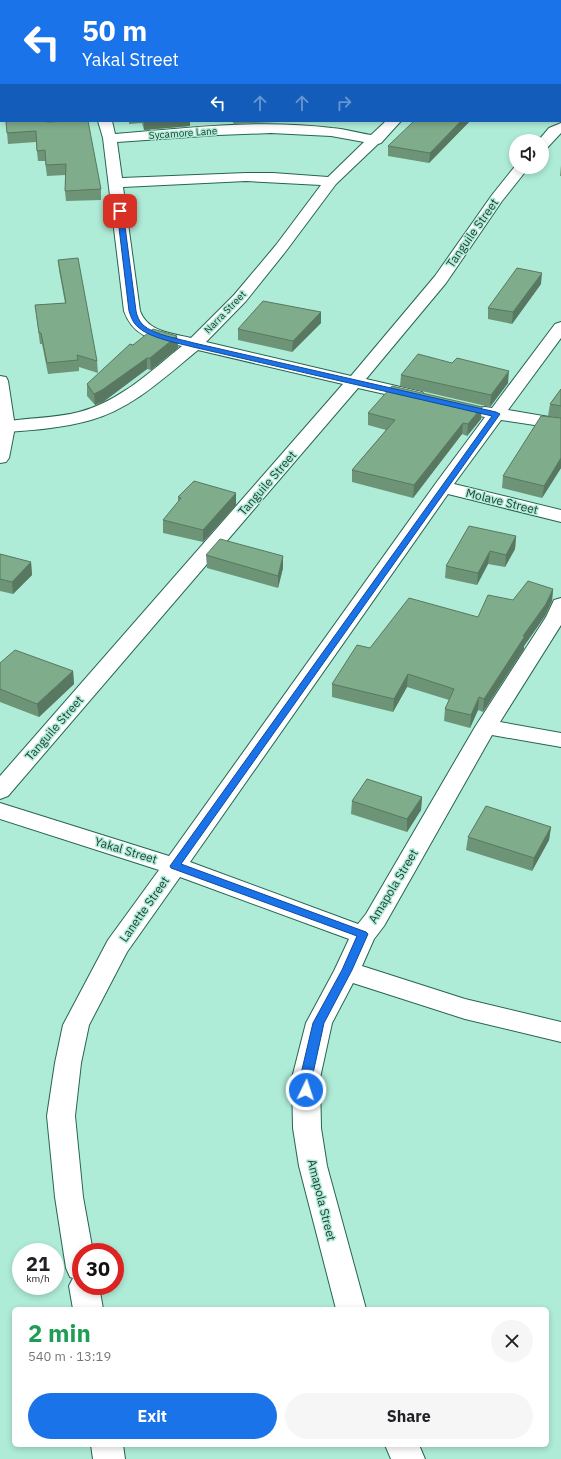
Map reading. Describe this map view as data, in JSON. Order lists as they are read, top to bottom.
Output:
{
  "streets": {
    "street": [
      "Sycamore Lane",
      "Tanguile Street",
      "Narra Street",
      "Molave Street",
      "Yakal Street",
      "Amapola Street",
      "Lanette Street"
    ]
  },
  "crossings": [
    ["Sycamore Lane", "Narra Street"],
    ["Molave Street", "Lanette Street"],
    ["Yakal Street", "Amapola Street"],
    ["Yakal Street", "Lanette Street"]
  ],
  "page": {
    "turn": ["50 m", "Yakal Street"],
    "speed": "21 km/h",
    "limit": "30",
    "heading": ["2 min", "540 m · 13:19"],
    "buttons": ["Exit", "Share"]
  }
}
